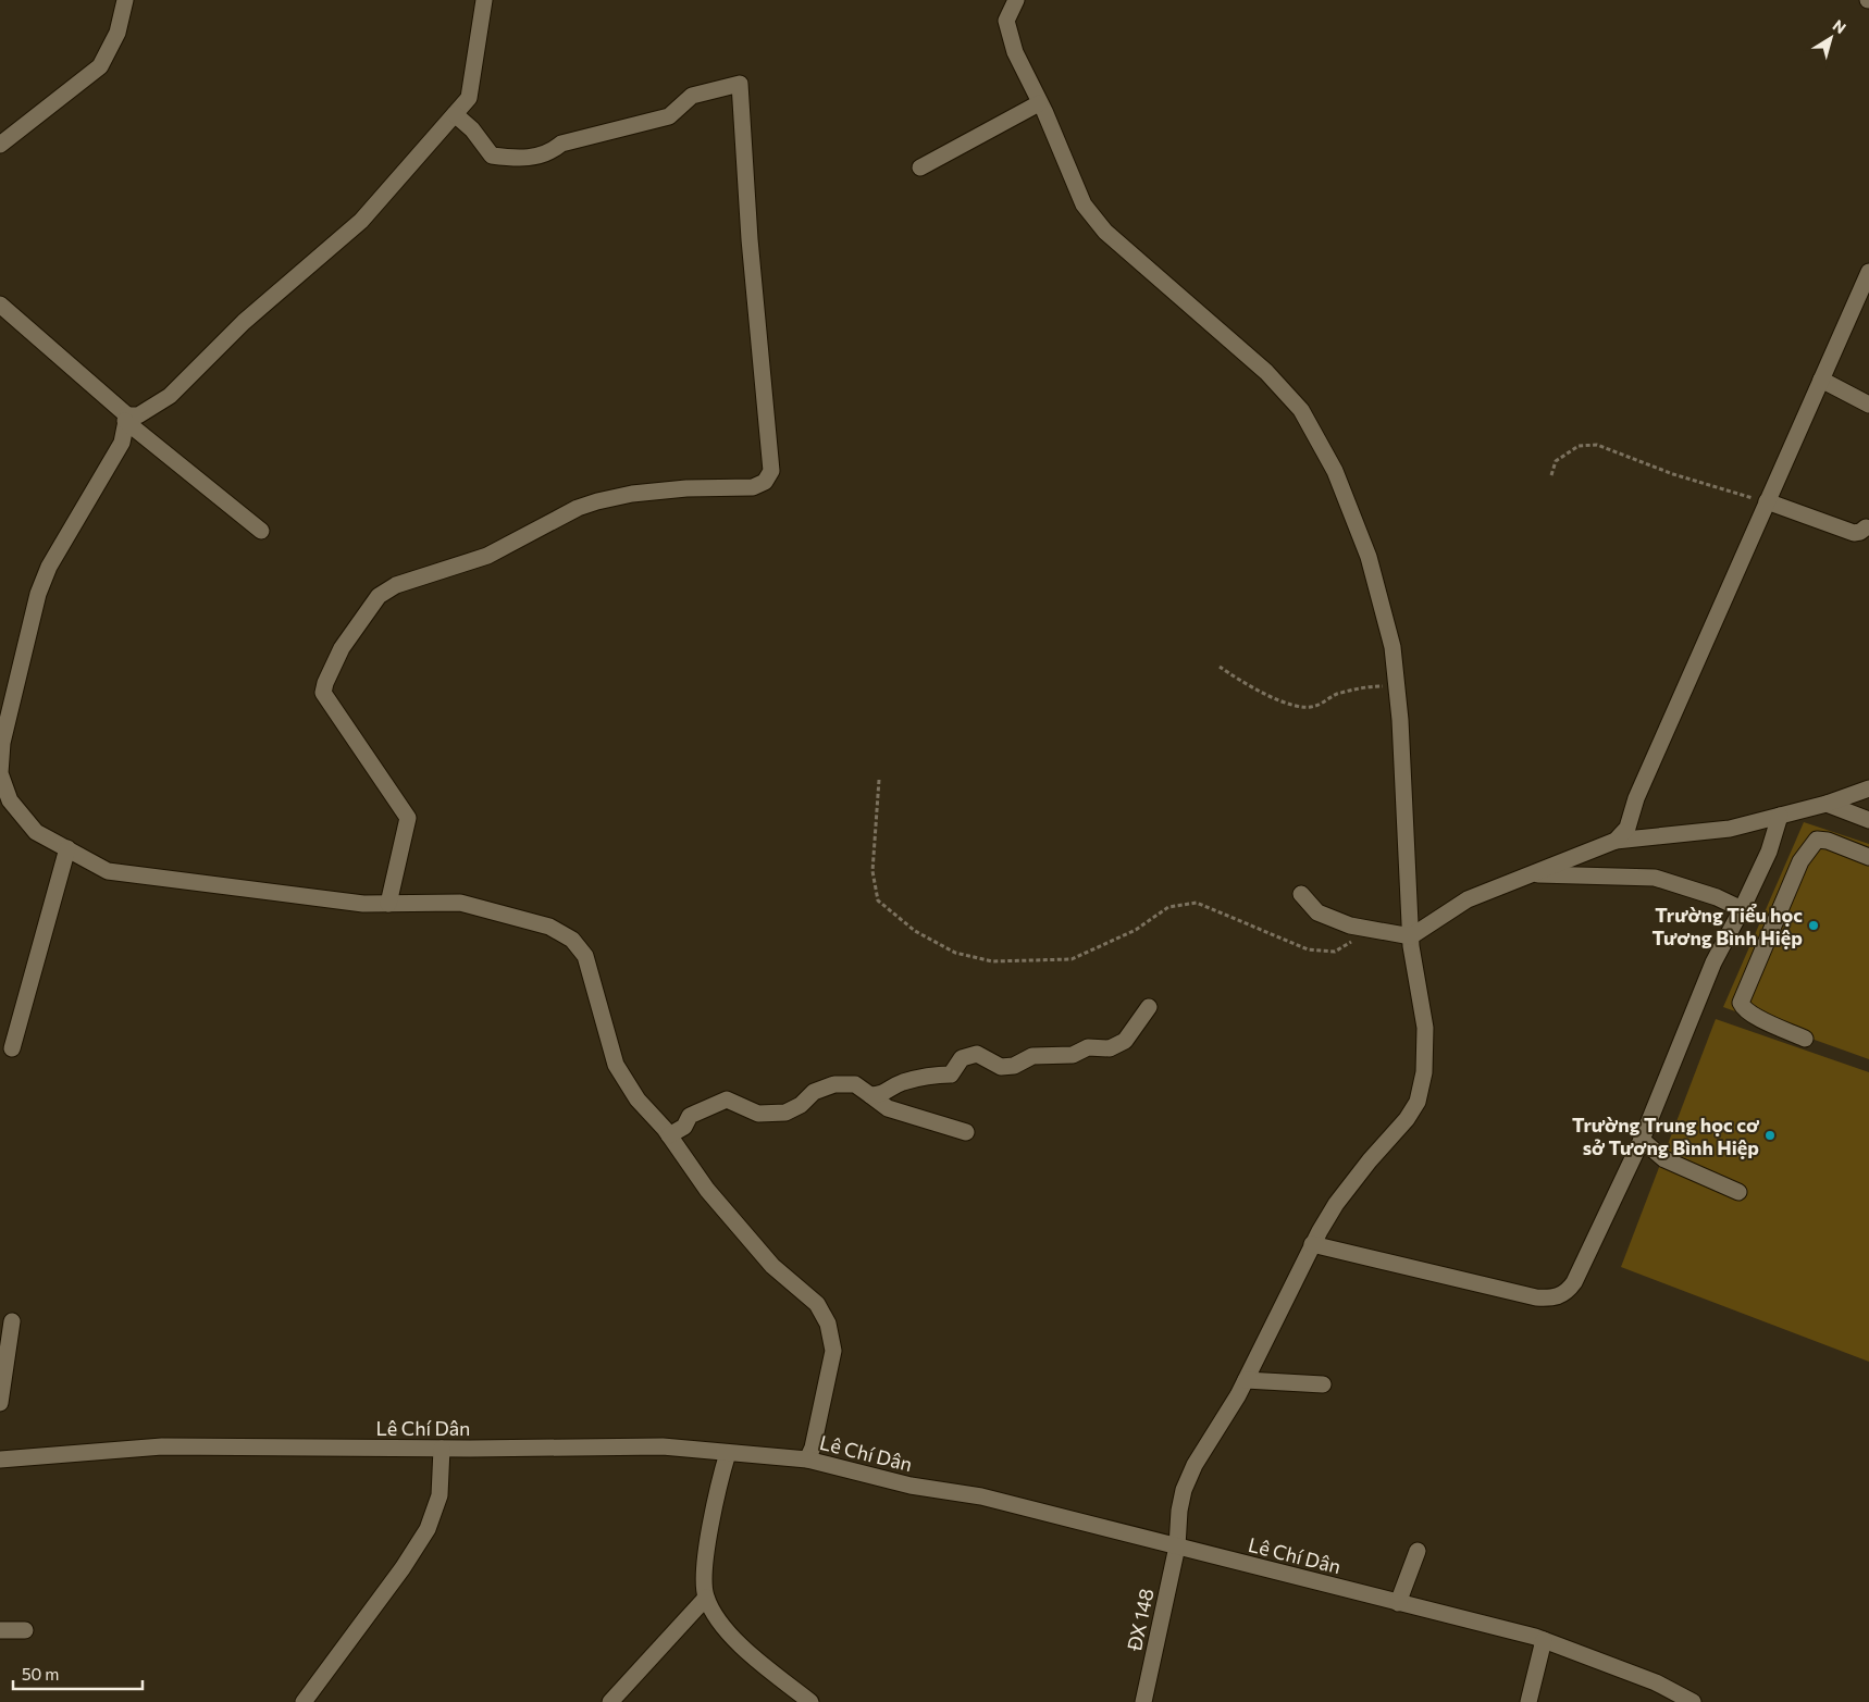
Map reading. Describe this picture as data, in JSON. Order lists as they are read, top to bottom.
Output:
{
  "streets": {
    "street": ["Lê Chí Dân", "ĐX 148"]
  },
  "crossings": [
    ["Lê Chí Dân", "ĐX 148"]
  ],
  "places": ["Trường Tiểu học Tương Bình Hiệp", "Trường Trung học cơ sở Tương Bình Hiệp"],
  "scale_bar": "50 m",
  "north": "top right"
}
